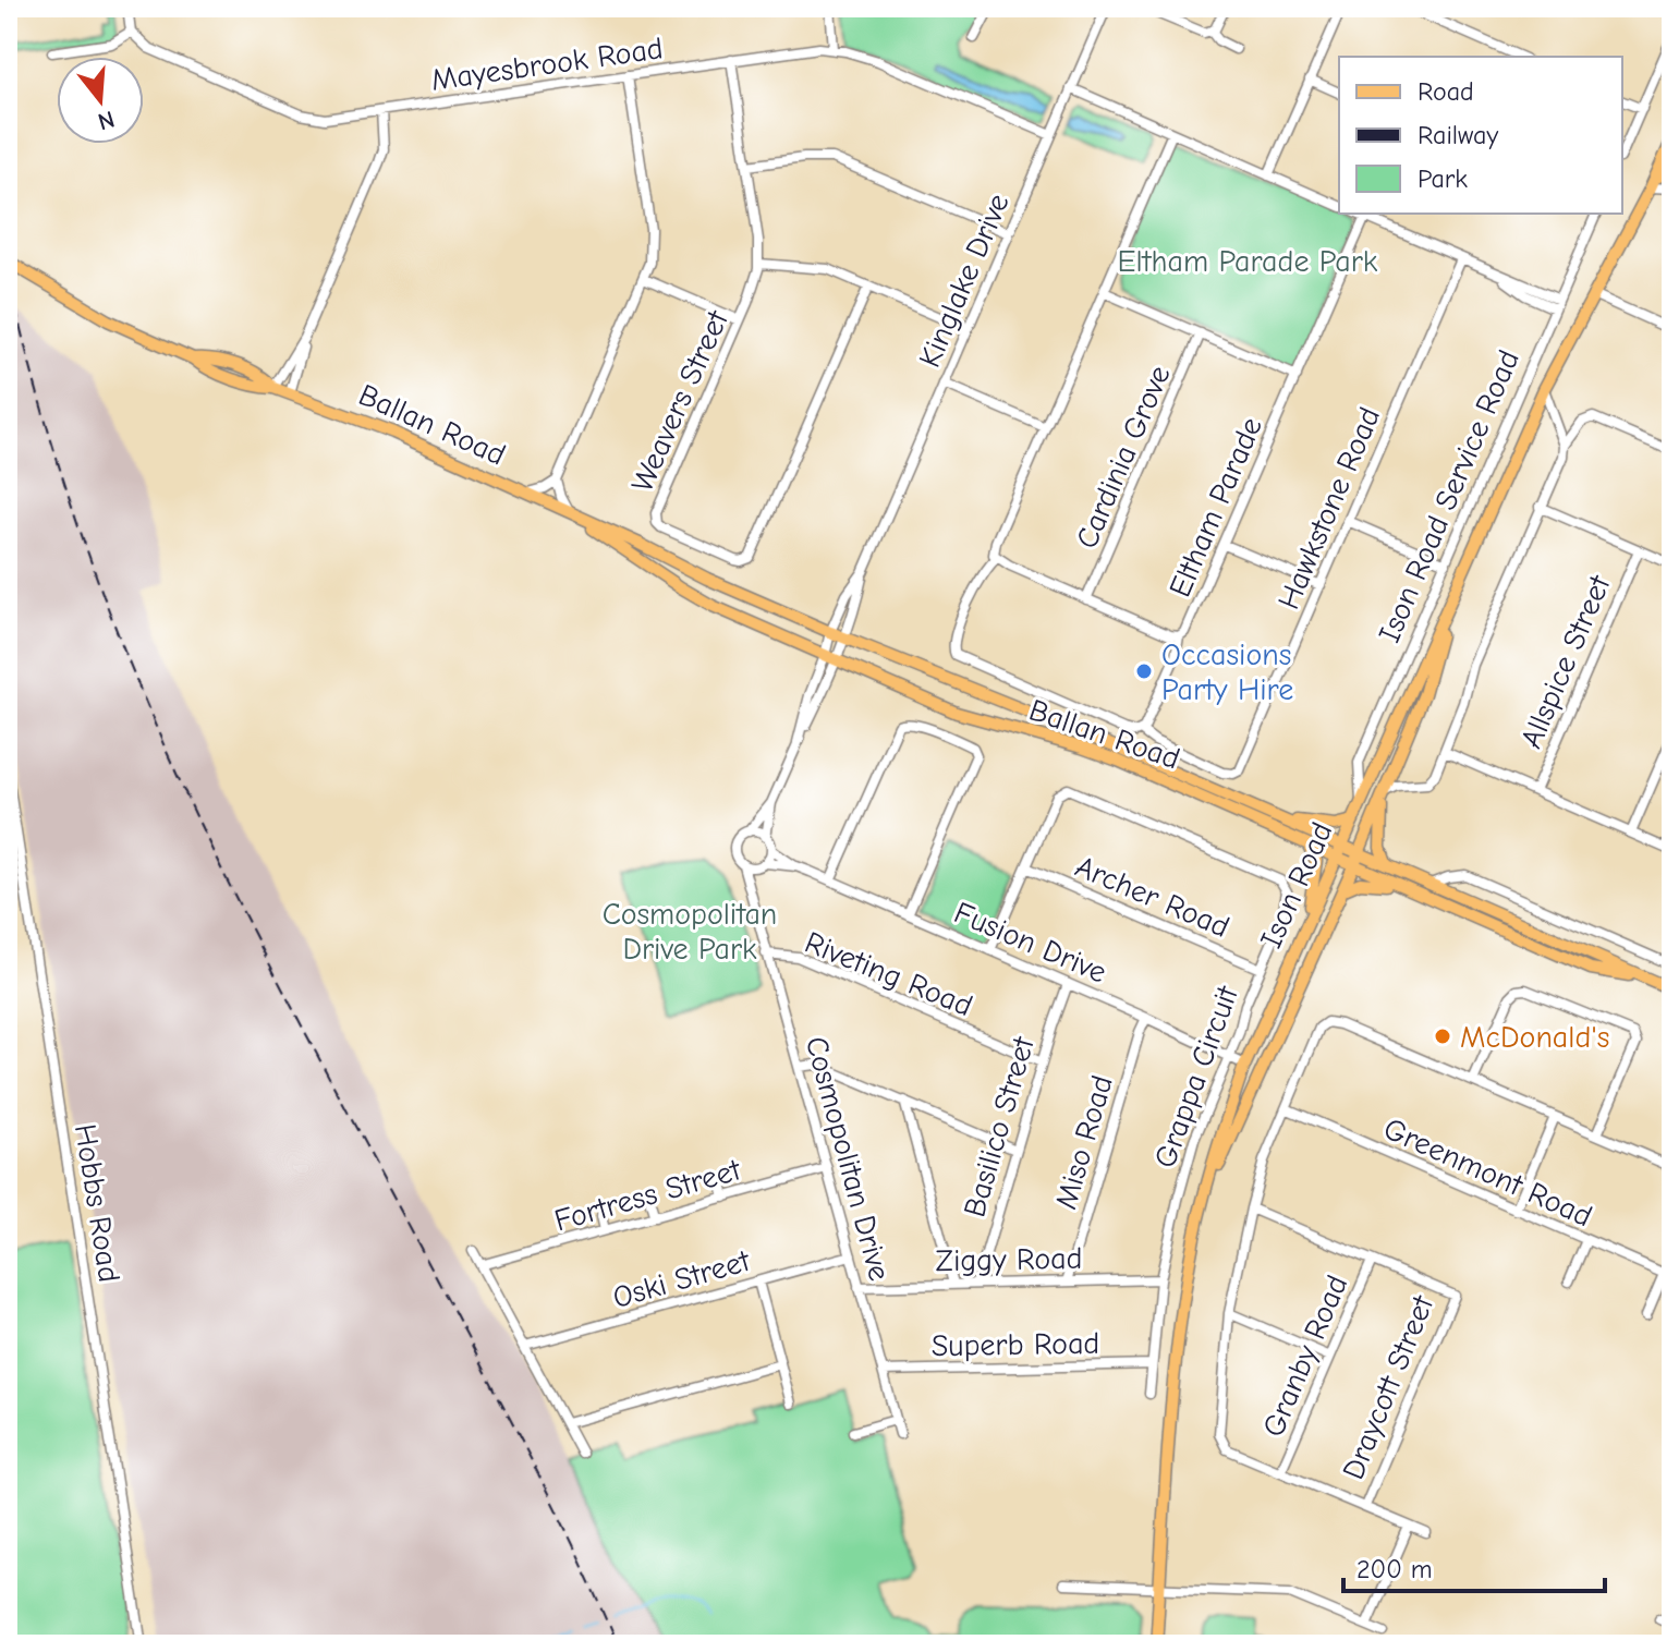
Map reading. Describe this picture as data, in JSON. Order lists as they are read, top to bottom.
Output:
{
  "streets": {
    "main road": ["Ballan Road", "Ison Road"],
    "street": [
      "Mayesbrook Road",
      "Kinglake Drive",
      "Weavers Street",
      "Cardinia Grove",
      "Ison Road Service Road",
      "Eltham Parade",
      "Hawkstone Road",
      "Allspice Street",
      "Archer Road",
      "Fusion Drive",
      "Riveting Road",
      "Grappa Circuit",
      "Basilico Street",
      "Miso Road",
      "Cosmopolitan Drive",
      "Greenmont Road",
      "Fortress Street",
      "Hobbs Road",
      "Ziggy Road",
      "Oski Street",
      "Superb Road",
      "Granby Road",
      "Draycott Street"
    ]
  },
  "crossings": [
    ["Mayesbrook Road", "Kinglake Drive"],
    ["Mayesbrook Road", "Weavers Street"],
    ["Kinglake Drive", "Ballan Road"],
    ["Ballan Road", "Ison Road"],
    ["Cardinia Grove", "Eltham Parade"],
    ["Ison Road Service Road", "Ison Road"],
    ["Ison Road", "Fusion Drive"],
    ["Archer Road", "Grappa Circuit"],
    ["Fusion Drive", "Grappa Circuit"],
    ["Fusion Drive", "Basilico Street"],
    ["Fusion Drive", "Miso Road"],
    ["Fusion Drive", "Cosmopolitan Drive"],
    ["Riveting Road", "Basilico Street"],
    ["Riveting Road", "Cosmopolitan Drive"],
    ["Grappa Circuit", "Ziggy Road"],
    ["Grappa Circuit", "Superb Road"],
    ["Basilico Street", "Ziggy Road"],
    ["Miso Road", "Ziggy Road"],
    ["Cosmopolitan Drive", "Fortress Street"],
    ["Cosmopolitan Drive", "Ziggy Road"],
    ["Cosmopolitan Drive", "Oski Street"],
    ["Cosmopolitan Drive", "Superb Road"],
    ["Granby Road", "Draycott Street"]
  ],
  "parks": ["Eltham Parade Park", "Cosmopolitan Drive Park"],
  "places": ["Occasions Party Hire", "McDonald's"],
  "legend": ["Road", "Railway", "Park"],
  "scale_bar": "200 m",
  "north": "bottom"
}
